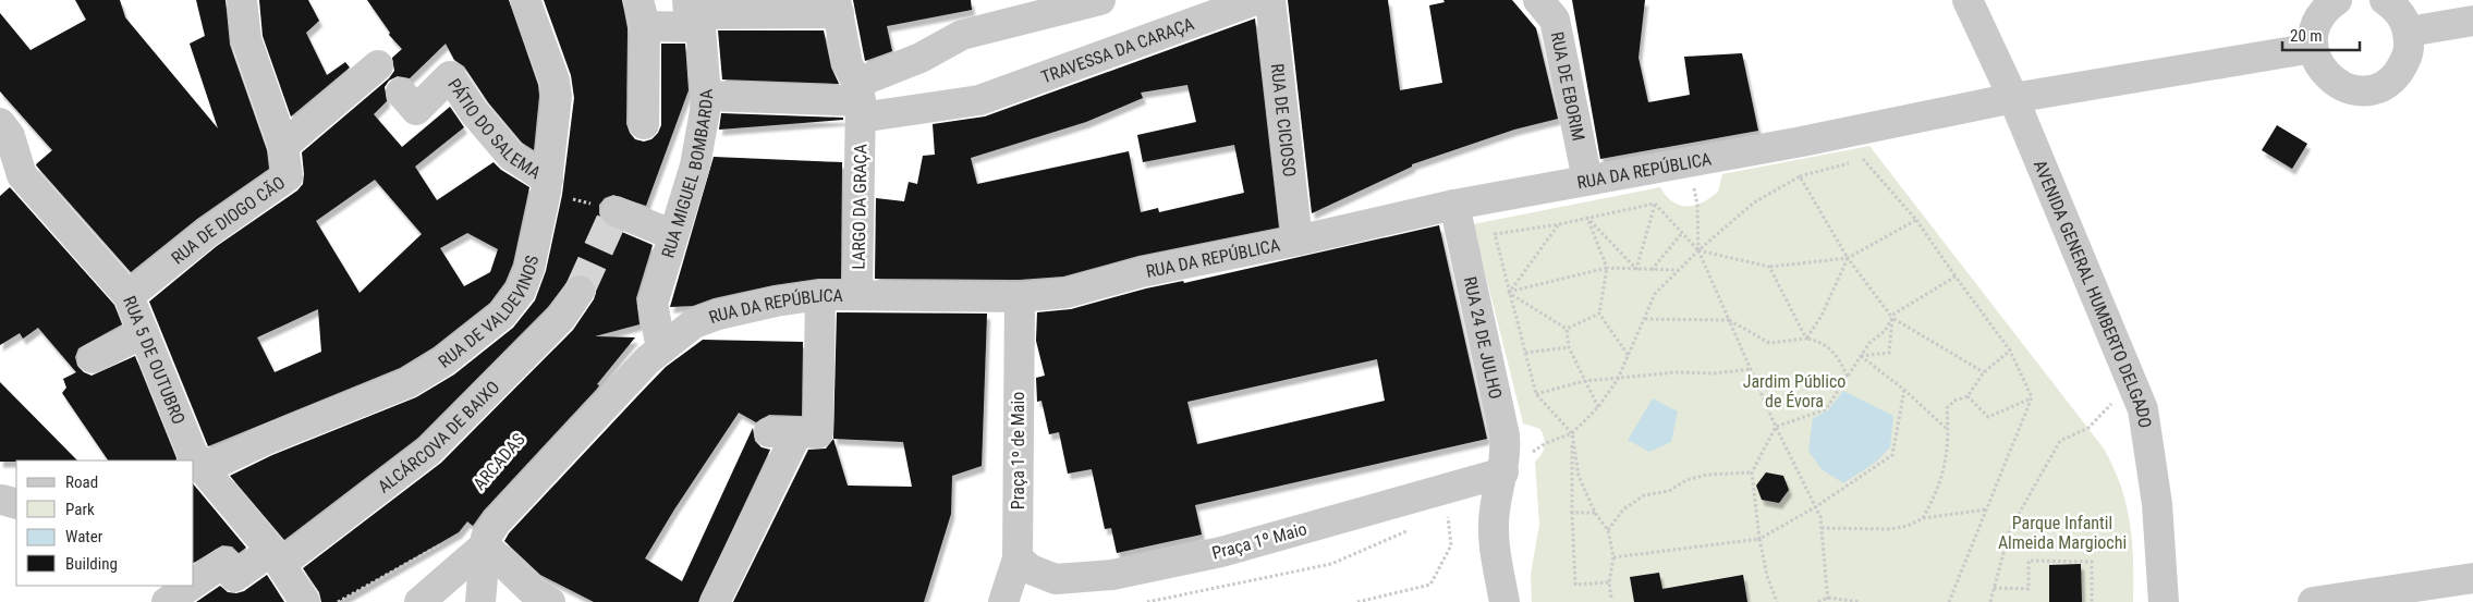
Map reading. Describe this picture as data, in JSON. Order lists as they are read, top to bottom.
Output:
{
  "streets": {
    "street": [
      "TRAVESSA DA CARAÇA",
      "RUA DE EBORIM",
      "RUA DE CICIOSO",
      "PÁTIO DO SALEMA",
      "RUA DA REPÚBLICA",
      "RUA MIGUEL BOMBARDA",
      "LARGO DA GRAÇA",
      "RUA DE DIOGO CÃO",
      "AVENIDA GENERAL HUMBERTO DELGADO",
      "RUA DE VALDEVINOS",
      "RUA 24 DE JULHO",
      "RUA 5 DE OUTUBRO",
      "ALCÁRCOVA DE BAIXO",
      "Praça 1º de Maio",
      "Praça 1º Maio"
    ]
  },
  "crossings": [
    ["TRAVESSA DA CARAÇA", "LARGO DA GRAÇA"],
    ["RUA DE EBORIM", "RUA DA REPÚBLICA"],
    ["RUA DE CICIOSO", "RUA DA REPÚBLICA"],
    ["PÁTIO DO SALEMA", "RUA DE VALDEVINOS"],
    ["RUA DA REPÚBLICA", "RUA MIGUEL BOMBARDA"],
    ["RUA DA REPÚBLICA", "LARGO DA GRAÇA"],
    ["RUA DA REPÚBLICA", "AVENIDA GENERAL HUMBERTO DELGADO"],
    ["RUA DA REPÚBLICA", "RUA 24 DE JULHO"],
    ["RUA DA REPÚBLICA", "Praça 1º de Maio"],
    ["RUA DE DIOGO CÃO", "RUA 5 DE OUTUBRO"],
    ["RUA DE VALDEVINOS", "RUA 5 DE OUTUBRO"],
    ["RUA 24 DE JULHO", "Praça 1º Maio"],
    ["RUA 5 DE OUTUBRO", "ALCÁRCOVA DE BAIXO"],
    ["Praça 1º de Maio", "Praça 1º Maio"]
  ],
  "parks": ["Jardim Público de Évora", "Parque Infantil Almeida Margiochi"],
  "legend": [
    "Road",
    "Park",
    "Water",
    "Building"
  ],
  "scale_bar": "20 m"
}
